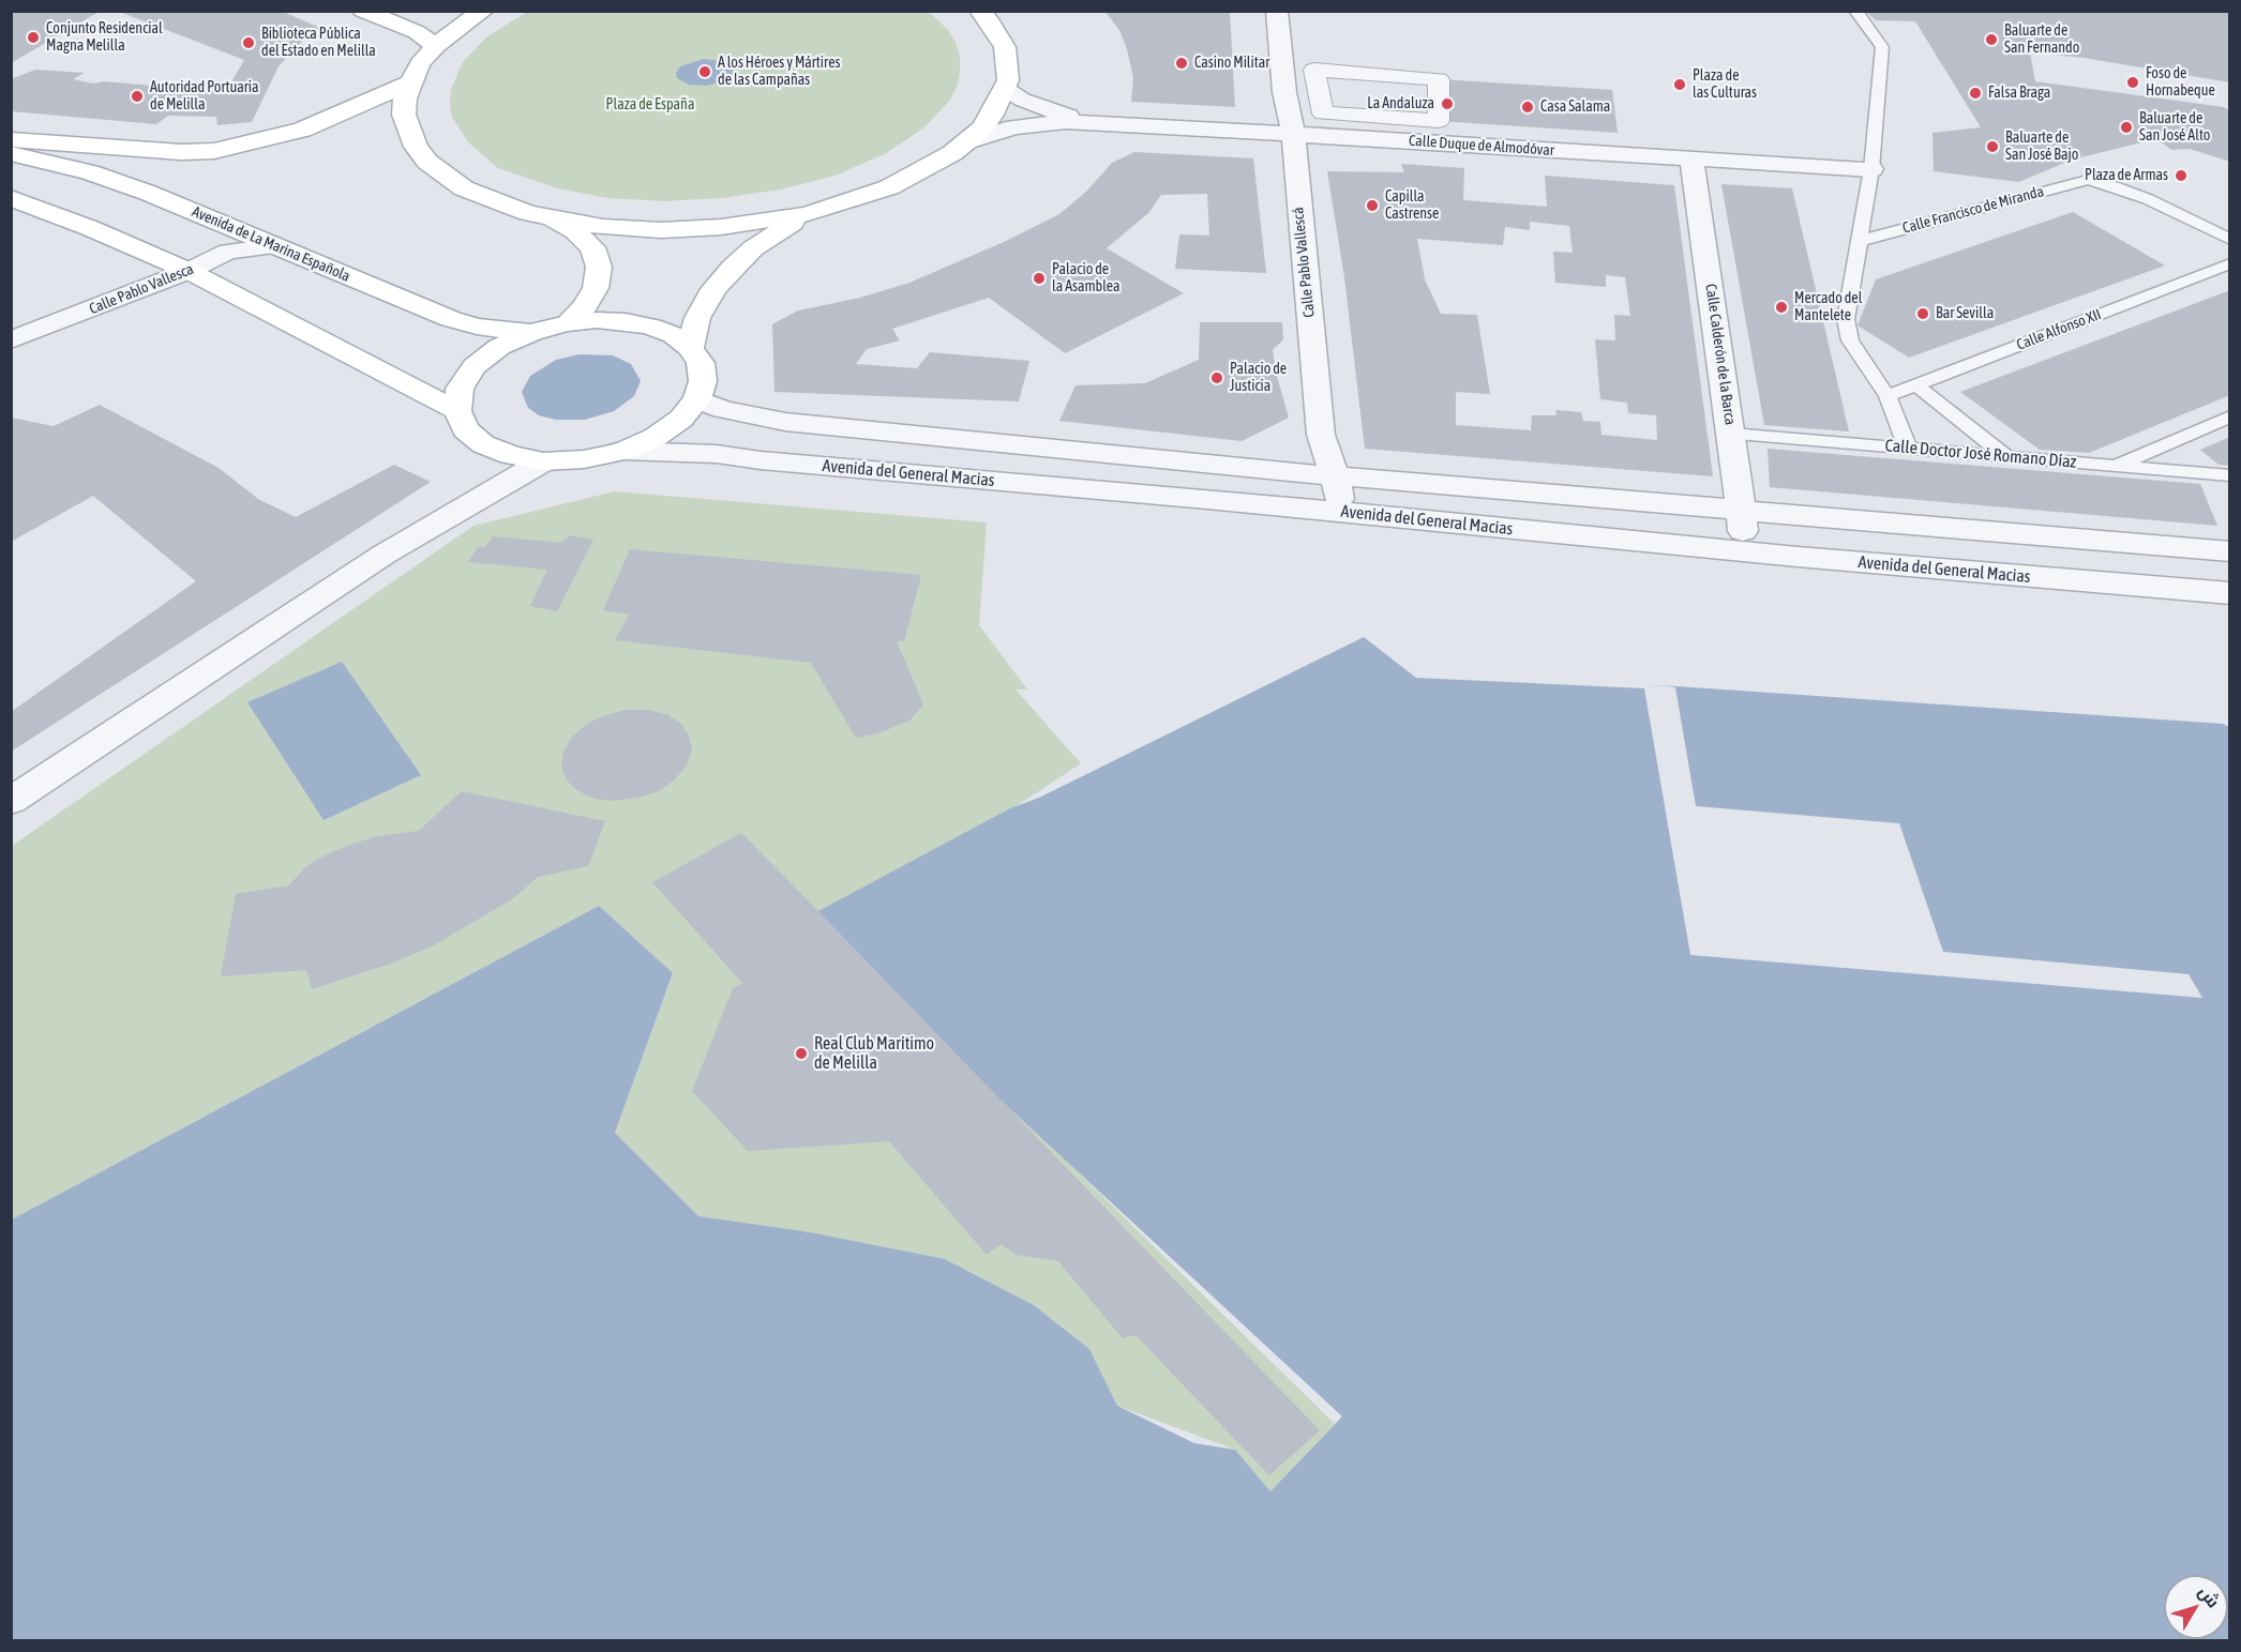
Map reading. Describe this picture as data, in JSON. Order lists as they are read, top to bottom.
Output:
{
  "streets": {
    "main road": ["Avenida de La Marina Española"],
    "street": [
      "Calle Duque de Almodóvar",
      "Calle Pablo Vallescá",
      "Calle Pablo Vallesca",
      "Calle Calderón de la Barca",
      "Avenida del General Macias"
    ],
    "lane": ["Calle Francisco de Miranda", "Calle Alfonso XII", "Calle Doctor José Romano Díaz"]
  },
  "crossings": [
    ["Calle Duque de Almodóvar", "Calle Pablo Vallescá"],
    ["Calle Duque de Almodóvar", "Calle Calderón de la Barca"],
    ["Avenida de La Marina Española", "Calle Pablo Vallesca"],
    ["Avenida de La Marina Española", "Avenida del General Macias"],
    ["Calle Pablo Vallescá", "Avenida del General Macias"],
    ["Calle Calderón de la Barca", "Calle Doctor José Romano Díaz"],
    ["Calle Calderón de la Barca", "Avenida del General Macias"]
  ],
  "parks": ["Plaza de España"],
  "places": [
    "Conjunto Residencial Magna Melilla",
    "Baluarte de San Fernando",
    "Biblioteca Pública del Estado en Melilla",
    "Casino Militar",
    "A los Héroes y Mártires de las Campañas",
    "Foso de Hornabeque",
    "Plaza de las Culturas",
    "Falsa Braga",
    "Autoridad Portuaria de Melilla",
    "La Andaluza",
    "Casa Salama",
    "Baluarte de San José Alto",
    "Baluarte de San José Bajo",
    "Plaza de Armas",
    "Capilla Castrense",
    "Palacio de la Asamblea",
    "Mercado del Mantelete",
    "Bar Sevilla",
    "Palacio de Justicia",
    "Real Club Marítimo de Melilla"
  ],
  "north": "top right"
}
